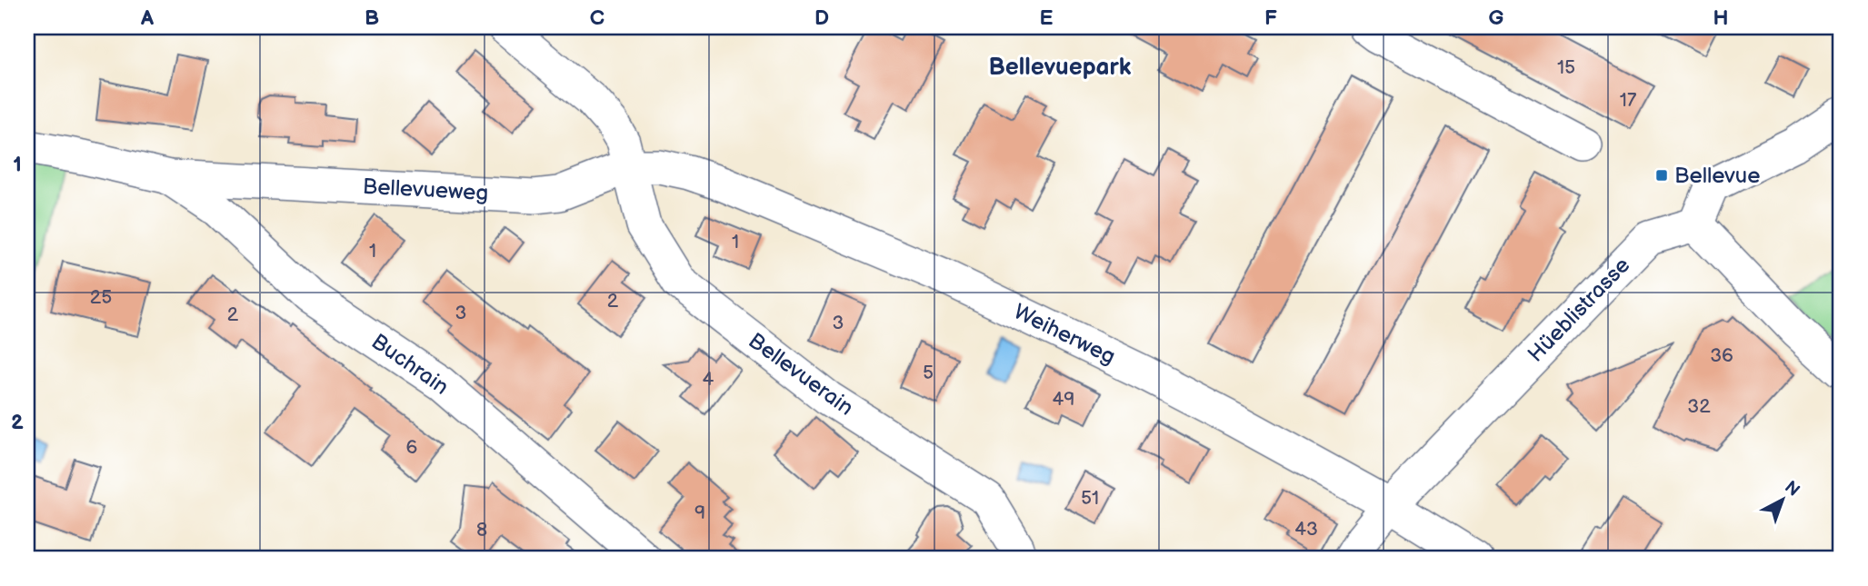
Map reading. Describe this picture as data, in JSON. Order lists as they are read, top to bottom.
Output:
{
  "streets": {
    "street": [
      "Bellevueweg",
      "Hüeblistrasse",
      "Weiherweg",
      "Buchrain",
      "Bellevuerain"
    ]
  },
  "crossings": [
    ["Bellevueweg", "Weiherweg"],
    ["Bellevueweg", "Buchrain"],
    ["Bellevueweg", "Bellevuerain"],
    ["Hüeblistrasse", "Weiherweg"],
    ["Weiherweg", "Bellevuerain"]
  ],
  "districts": ["Bellevuepark"],
  "places": {
    "transit": ["Bellevue"]
  },
  "house_numbers": [
    "15",
    "17",
    "1",
    "1",
    "25",
    "2",
    "3",
    "2",
    "3",
    "36",
    "5",
    "4",
    "49",
    "32",
    "6",
    "51",
    "9",
    "43",
    "8"
  ],
  "north": "top right",
  "grid": {
    "columns": [
      "A",
      "B",
      "C",
      "D",
      "E",
      "F",
      "G",
      "H"
    ],
    "rows": ["1", "2"]
  }
}
